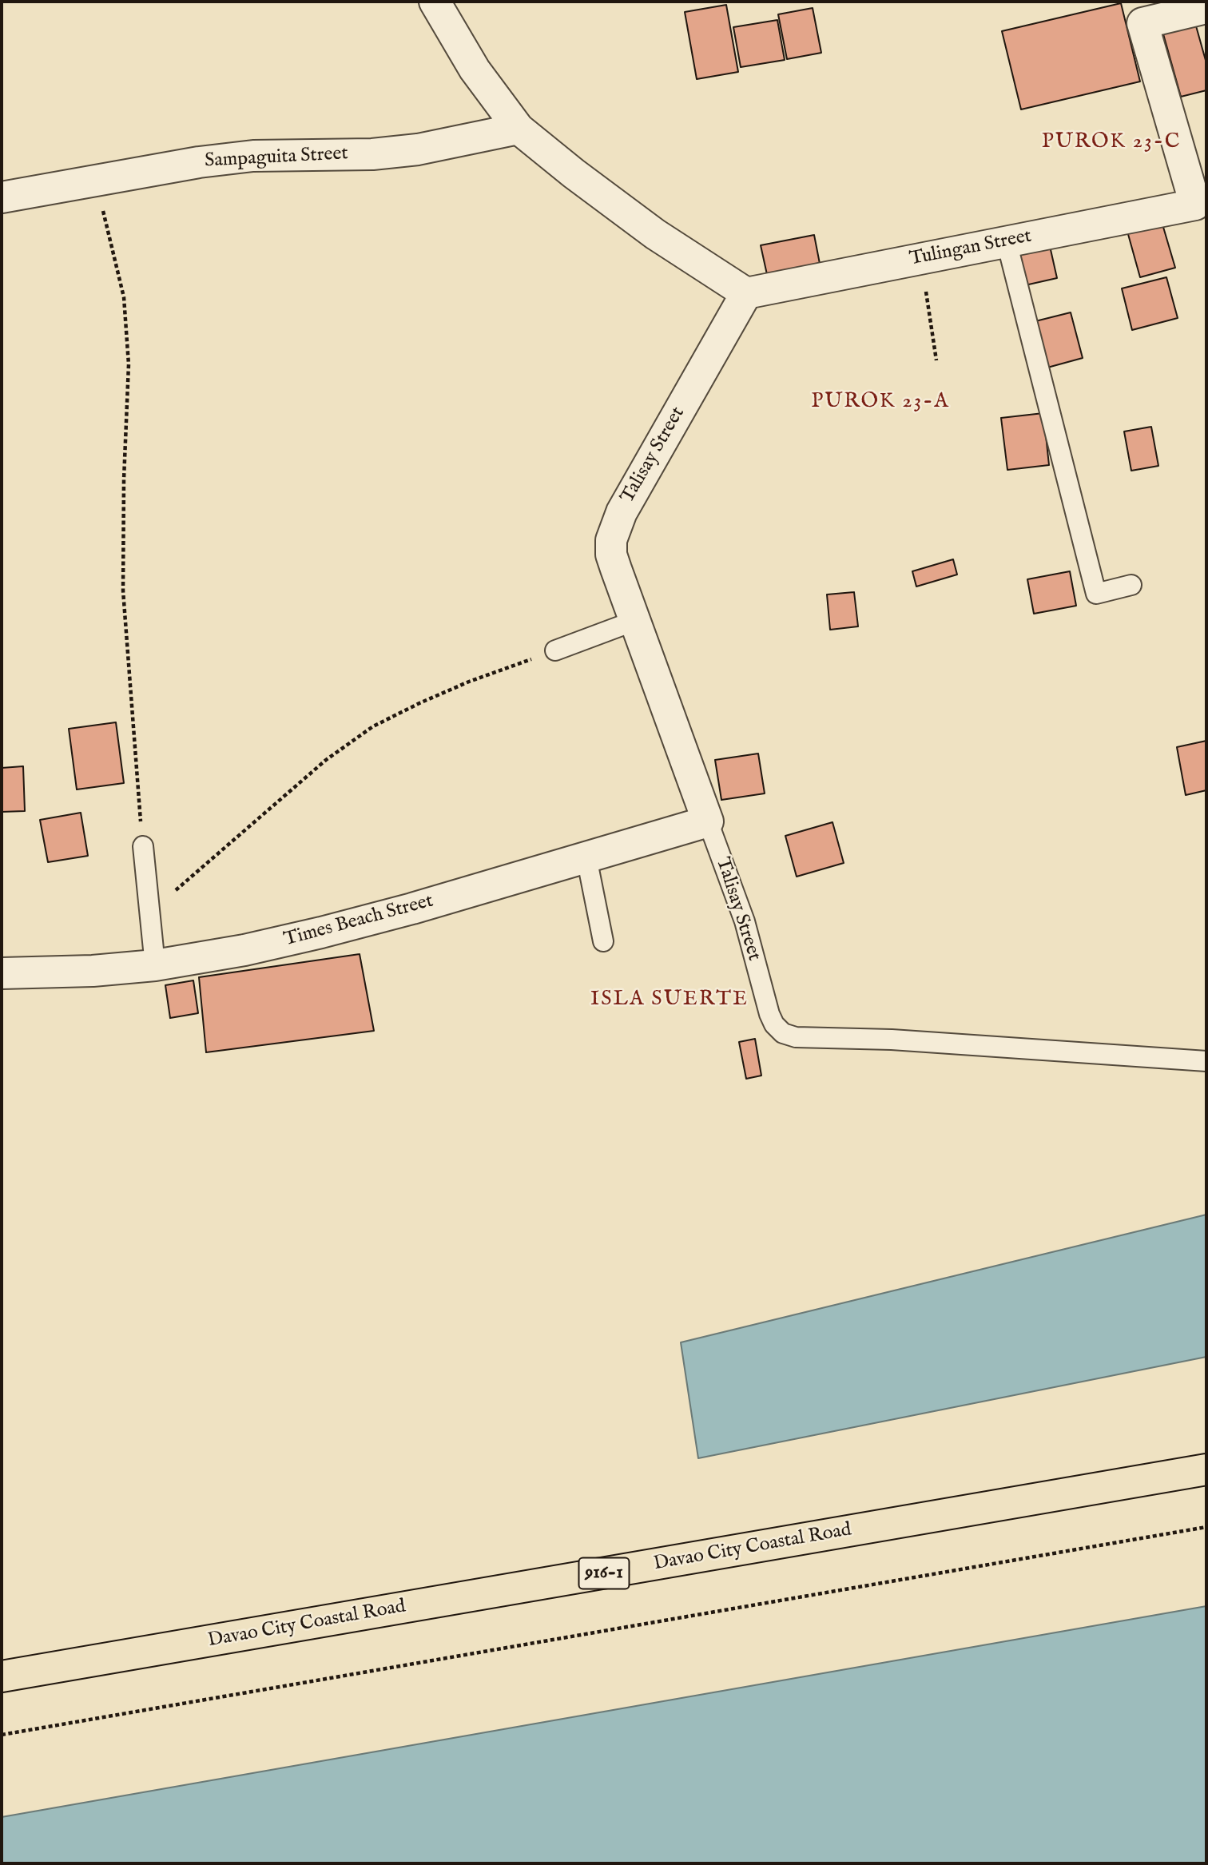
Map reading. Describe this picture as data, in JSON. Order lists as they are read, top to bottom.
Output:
{
  "streets": {
    "main road": ["Davao City Coastal Road", "916-1"],
    "street": [
      "Sampaguita Street",
      "Tulingan Street",
      "Talisay Street",
      "Times Beach Street"
    ]
  },
  "crossings": [
    ["Tulingan Street", "Talisay Street"],
    ["Talisay Street", "Times Beach Street"]
  ],
  "districts": ["PUROK 23-C", "PUROK 23-A", "ISLA SUERTE"]
}
